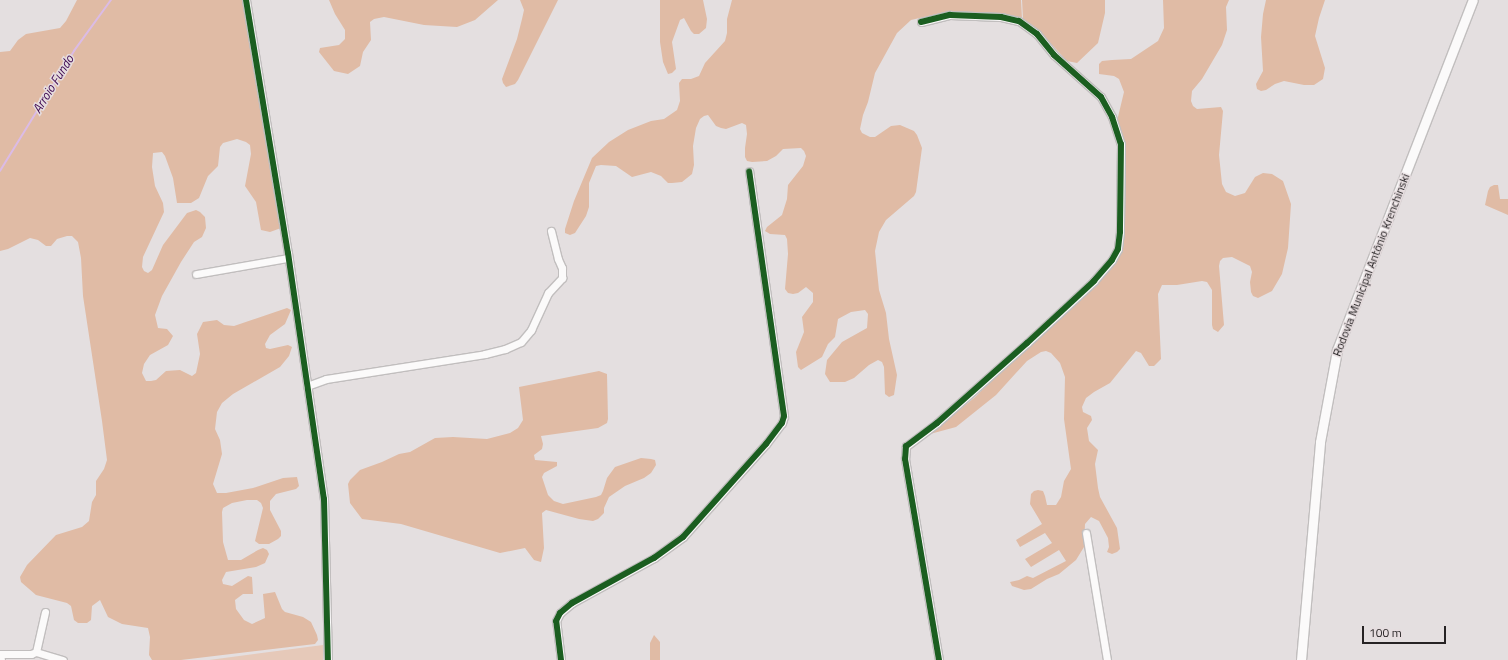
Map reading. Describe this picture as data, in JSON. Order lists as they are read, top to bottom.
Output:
{
  "streets": {
    "main road": ["Rodovia Municipal Antônio Krenchinski"]
  },
  "water": ["Arroio Fundo"],
  "scale_bar": "100 m"
}
